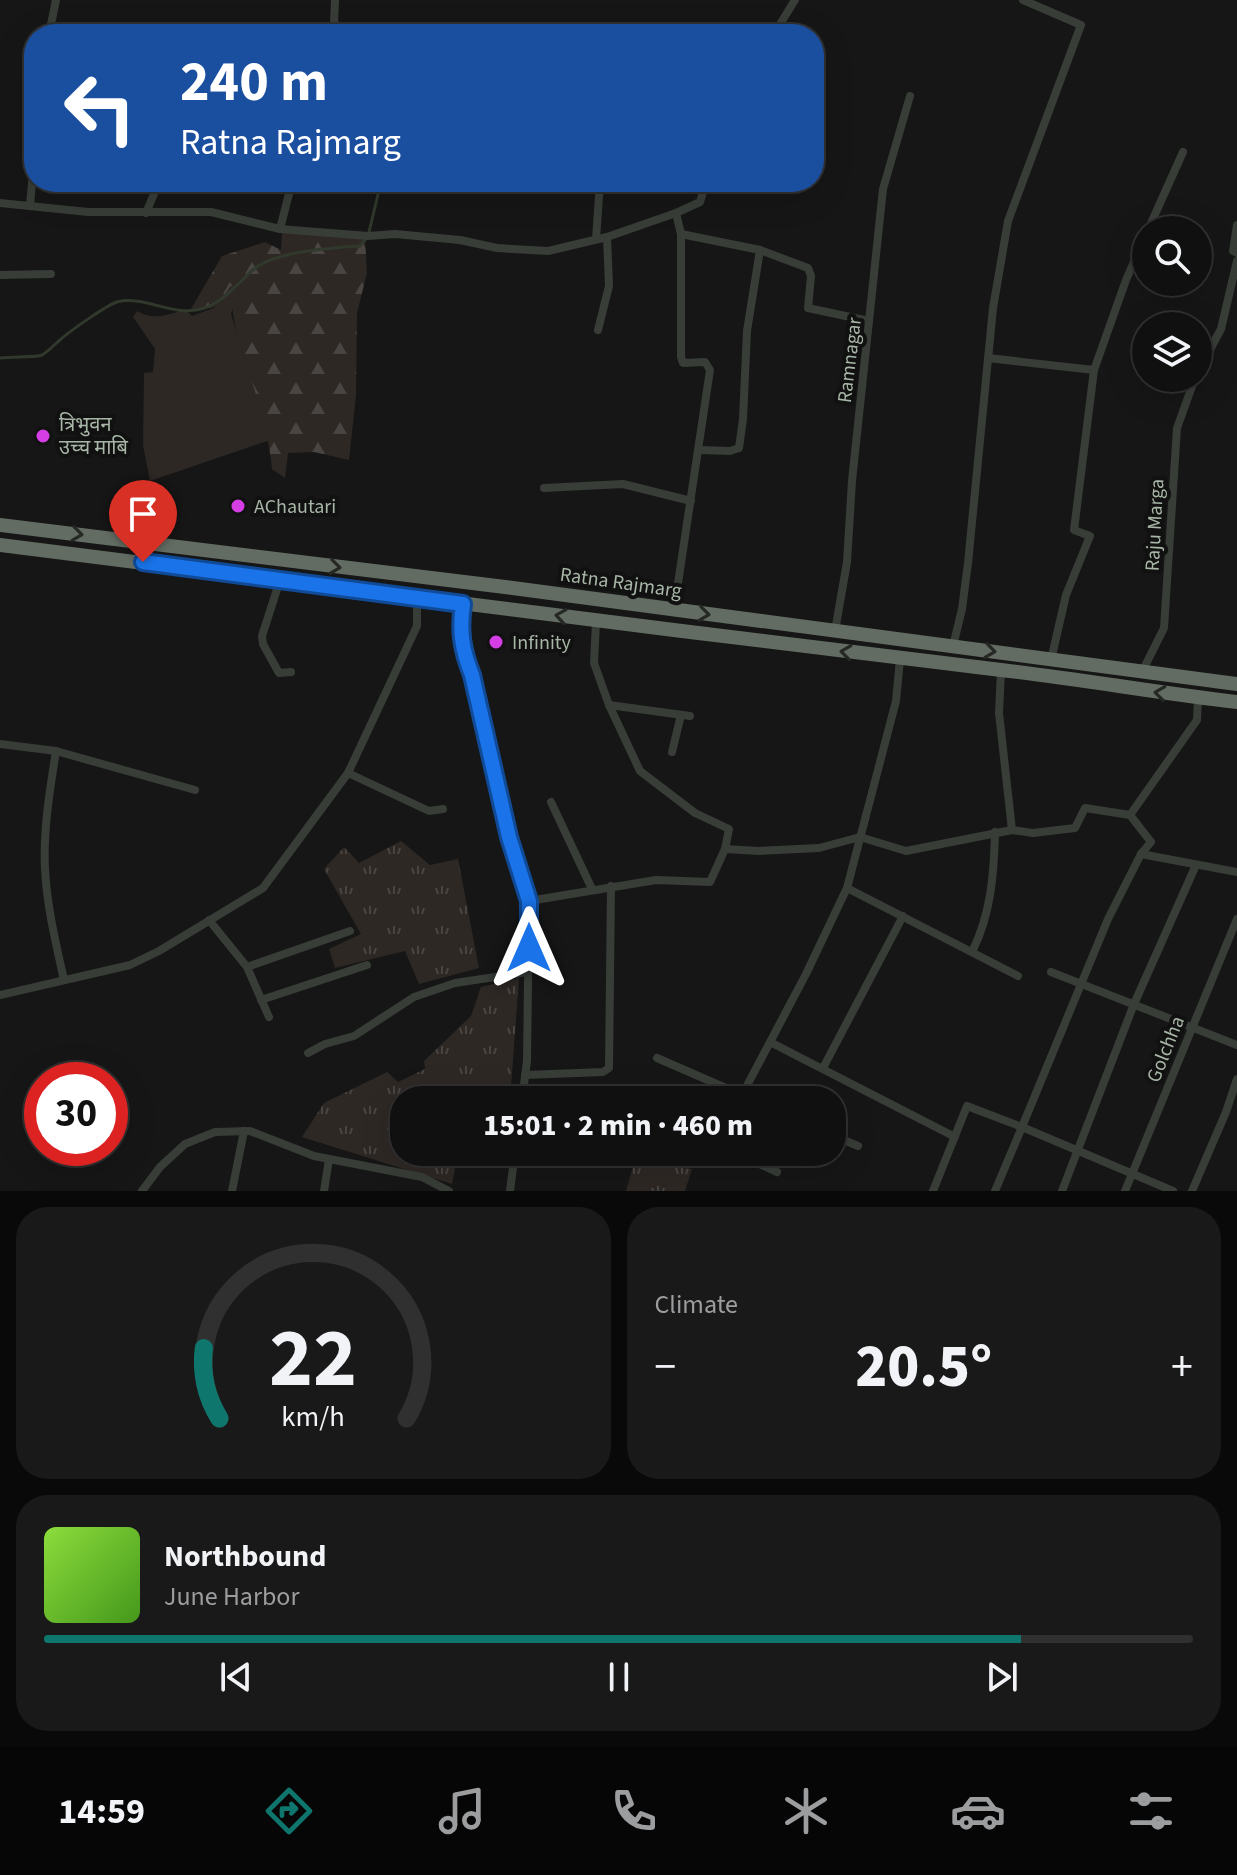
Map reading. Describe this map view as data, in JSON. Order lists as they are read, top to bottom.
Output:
{
  "streets": {
    "highway": ["Ratna Rajmarg"],
    "street": ["Ramnagar", "Raju Marga", "Golchha"]
  },
  "crossings": [
    ["Ramnagar", "Ratna Rajmarg"],
    ["Raju Marga", "Ratna Rajmarg"]
  ],
  "places": ["त्रिभुवन उच्च माबि", "AChautari", "Infinity"],
  "page": {
    "turn": ["240 m", "Ratna Rajmarg"],
    "limit": "30",
    "trip": "15:01 · 2 min · 460 m",
    "tile": "Climate",
    "heat": ["−", "20.5°", "+"],
    "song": ["Northbound", "June Harbor"],
    "tabs": "14:59",
    "gauge": ["22", "km/h"]
  }
}
